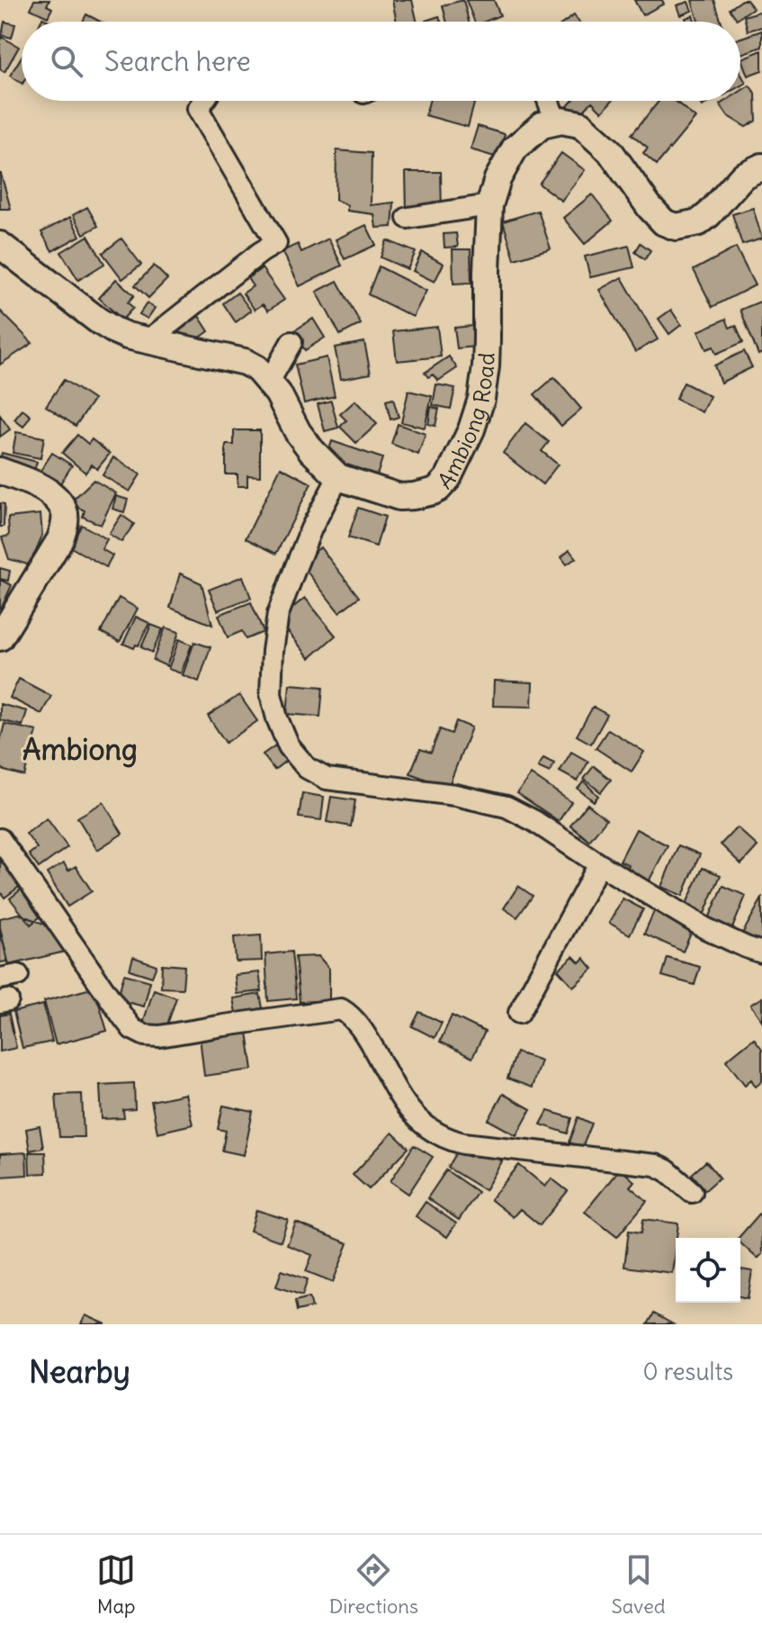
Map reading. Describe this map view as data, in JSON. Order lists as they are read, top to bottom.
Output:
{
  "streets": {
    "main road": ["Ambiong Road"]
  },
  "districts": ["Ambiong"],
  "page": {
    "search": "Search here",
    "heading": ["Nearby", "0 results"],
    "nav": ["Map", "Directions", "Saved"]
  }
}
